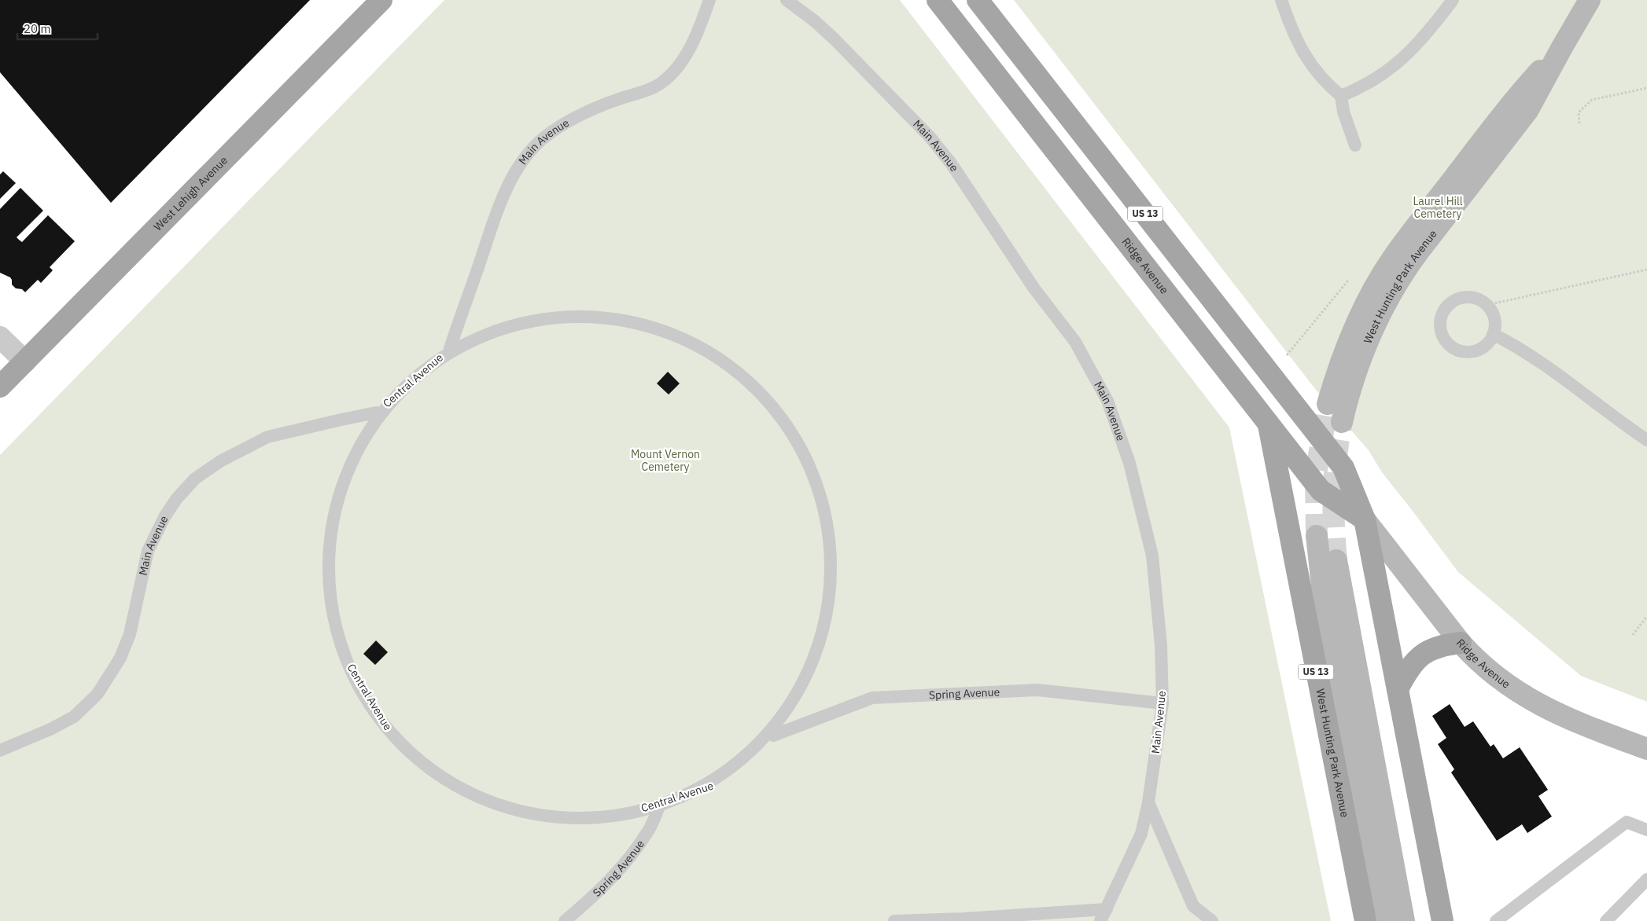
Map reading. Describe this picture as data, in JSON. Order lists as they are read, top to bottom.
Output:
{
  "streets": {
    "main road": [
      "West Lehigh Avenue",
      "US 13",
      "Ridge Avenue",
      "West Hunting Park Avenue"
    ],
    "lane": ["Main Avenue", "Central Avenue", "Spring Avenue"]
  },
  "crossings": [
    ["Main Avenue", "Central Avenue"],
    ["Main Avenue", "Spring Avenue"],
    ["US 13", "Ridge Avenue"],
    ["Ridge Avenue", "West Hunting Park Avenue"],
    ["Central Avenue", "Spring Avenue"]
  ],
  "parks": ["Laurel Hill Cemetery", "Mount Vernon Cemetery"],
  "scale_bar": "20 m"
}
